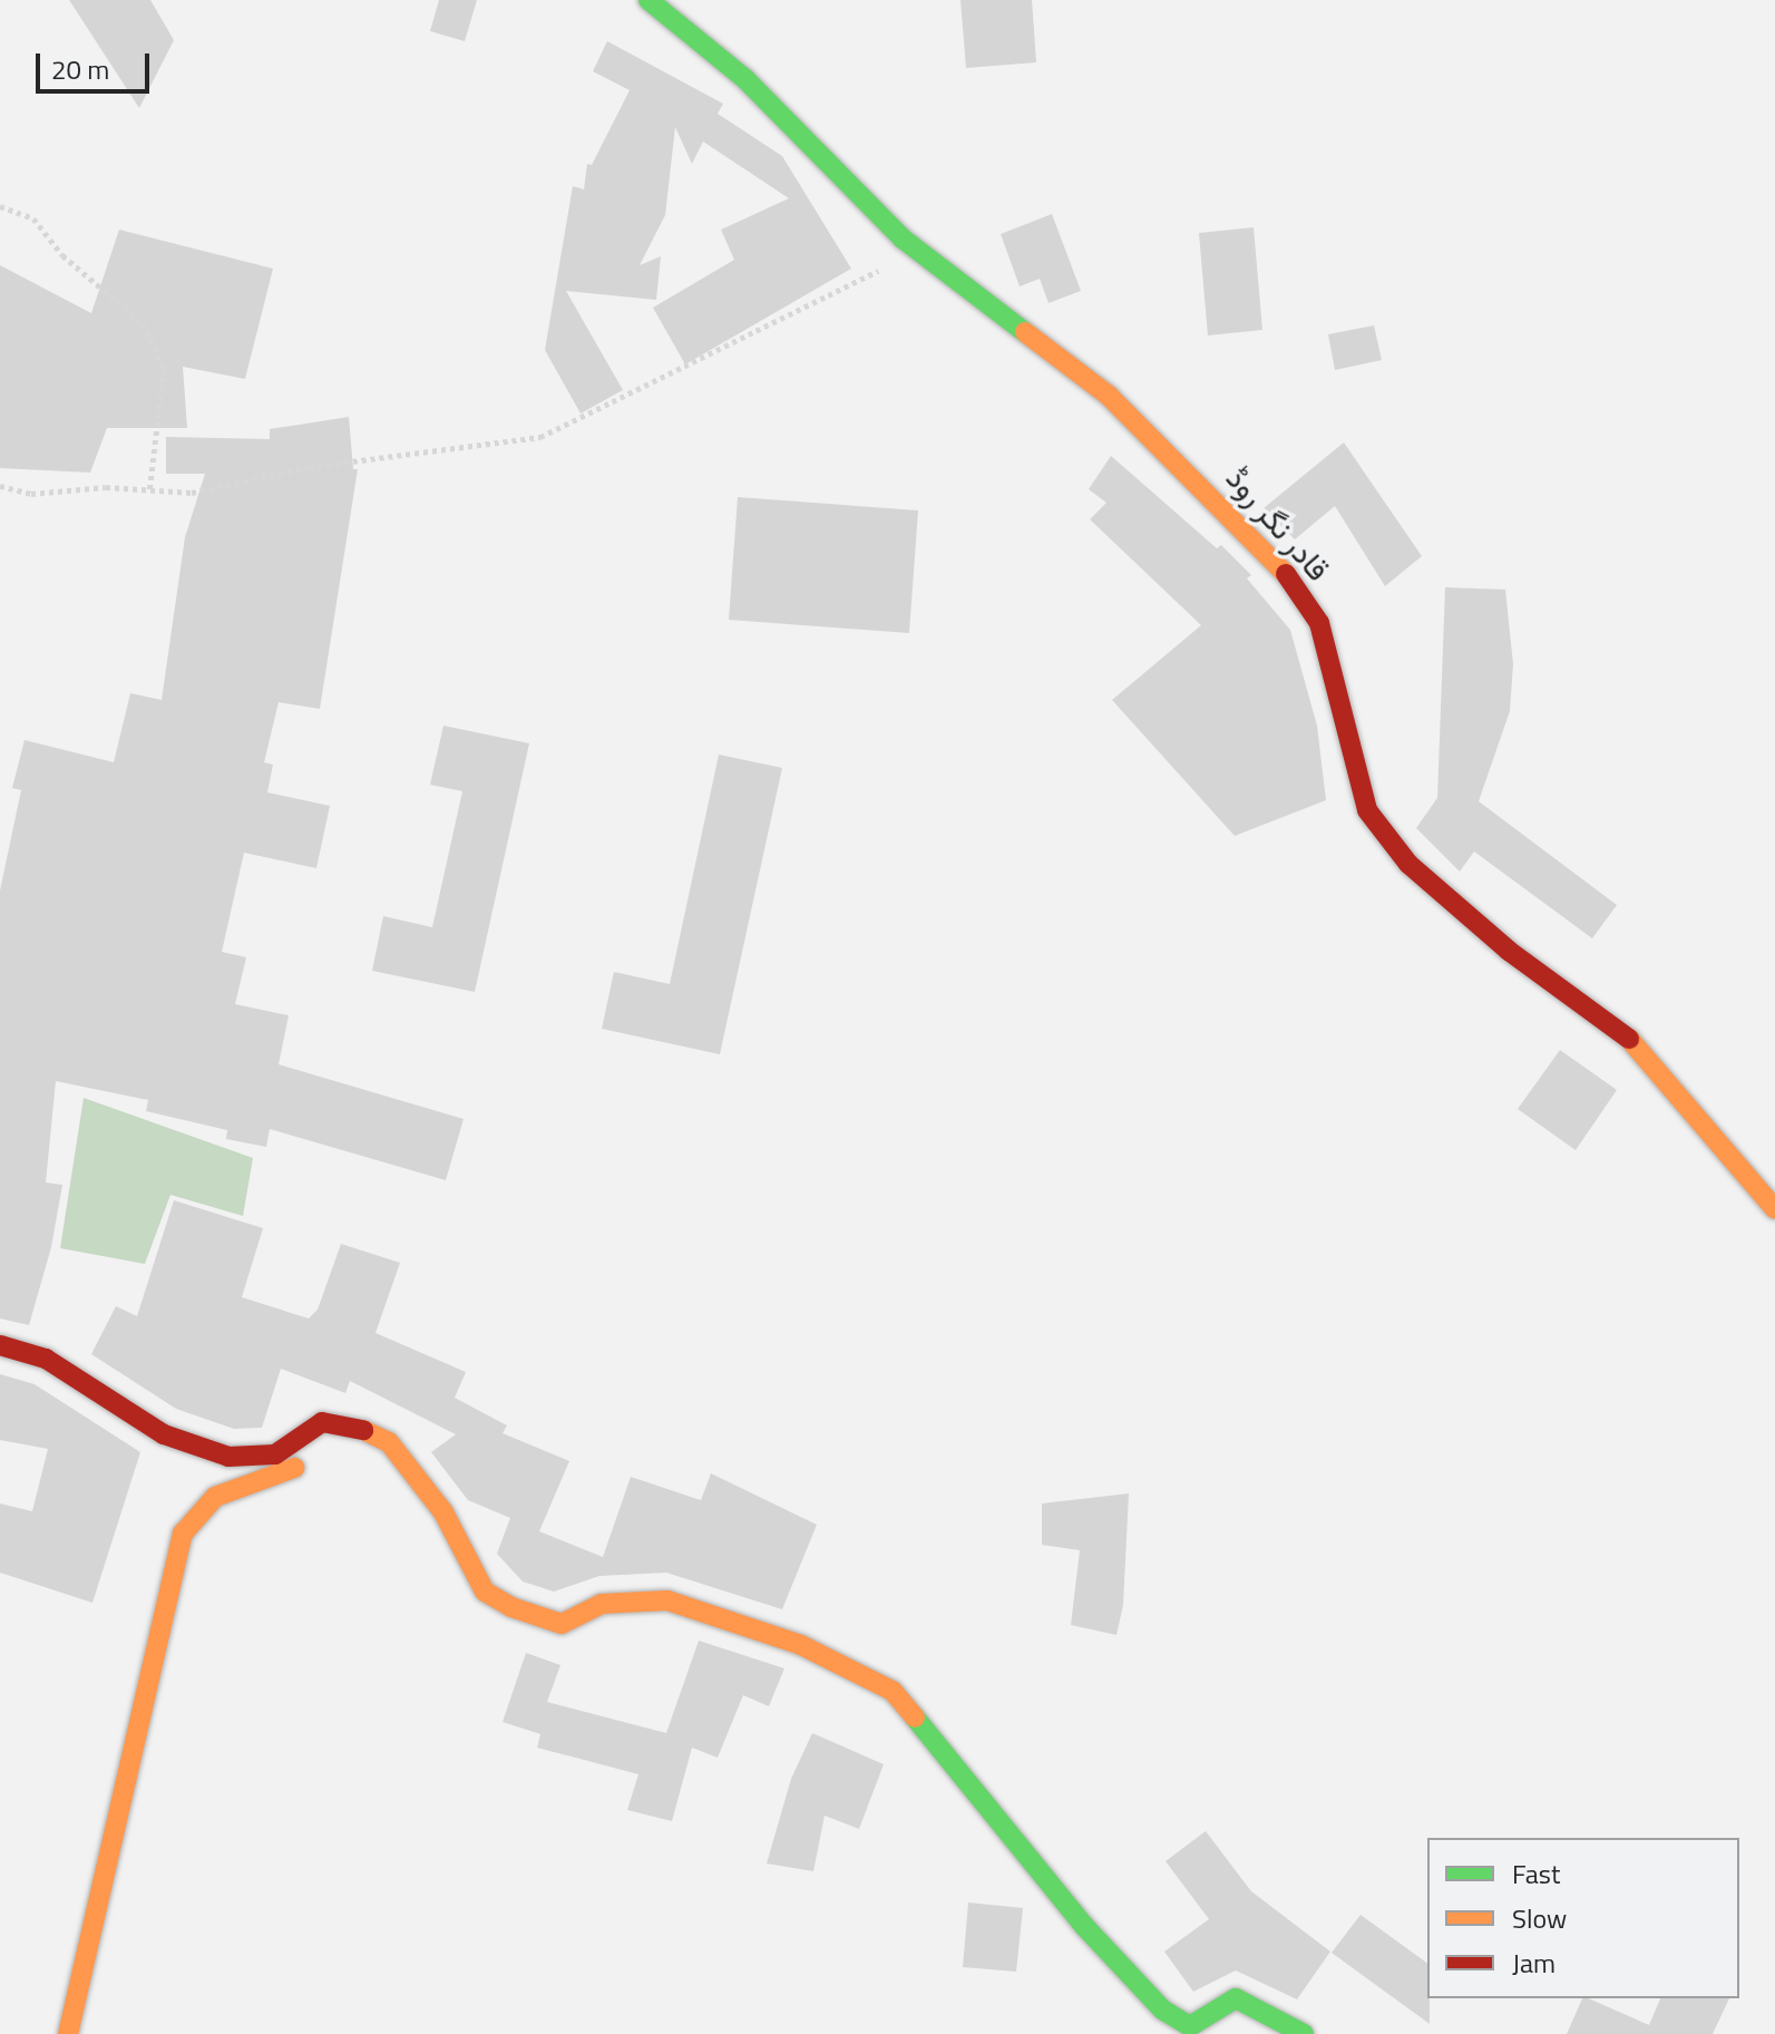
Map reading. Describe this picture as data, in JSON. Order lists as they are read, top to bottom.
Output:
{
  "streets": {
    "street": ["قادر نگر روڈ"]
  },
  "legend": ["Fast", "Slow", "Jam"],
  "scale_bar": "20 m"
}
